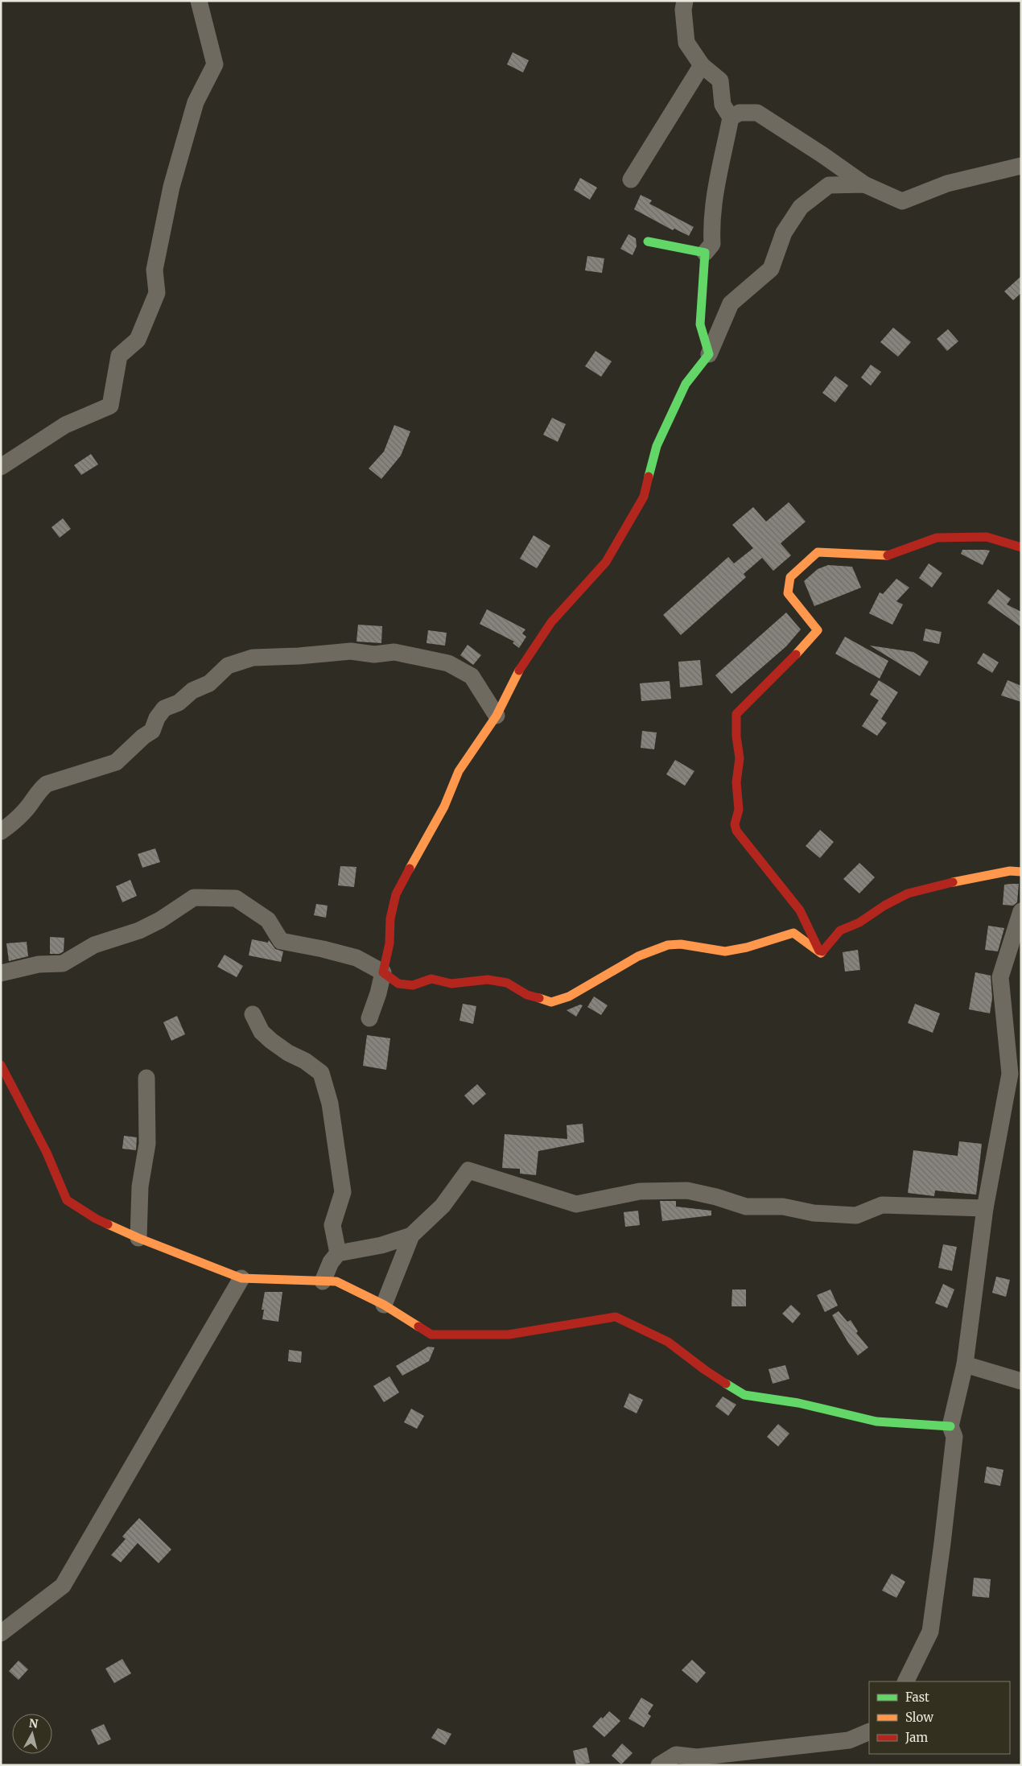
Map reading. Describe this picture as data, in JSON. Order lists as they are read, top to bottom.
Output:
{
  "legend": ["Fast", "Slow", "Jam"],
  "north": "top"
}
